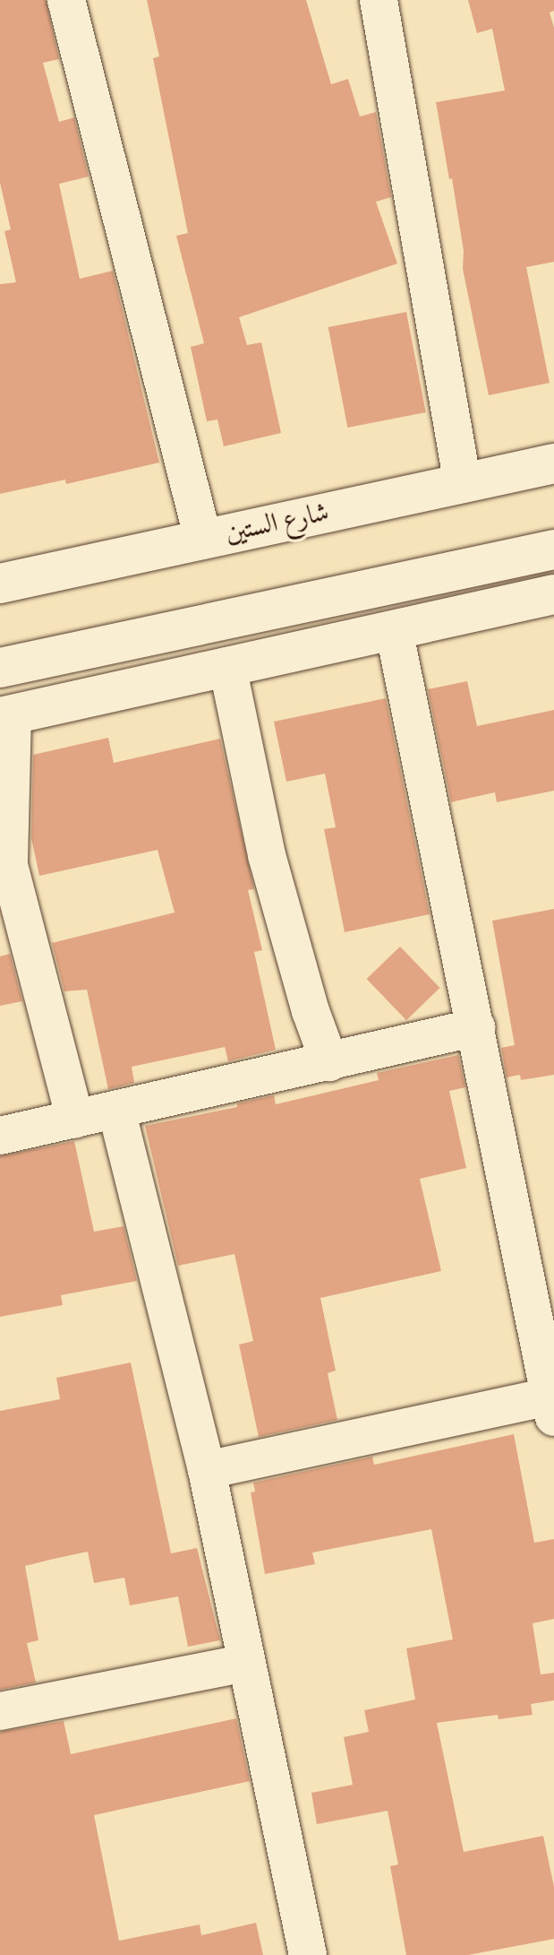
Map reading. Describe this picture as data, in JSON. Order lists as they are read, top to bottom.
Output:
{
  "streets": {
    "main road": ["شارع الستين"]
  }
}
